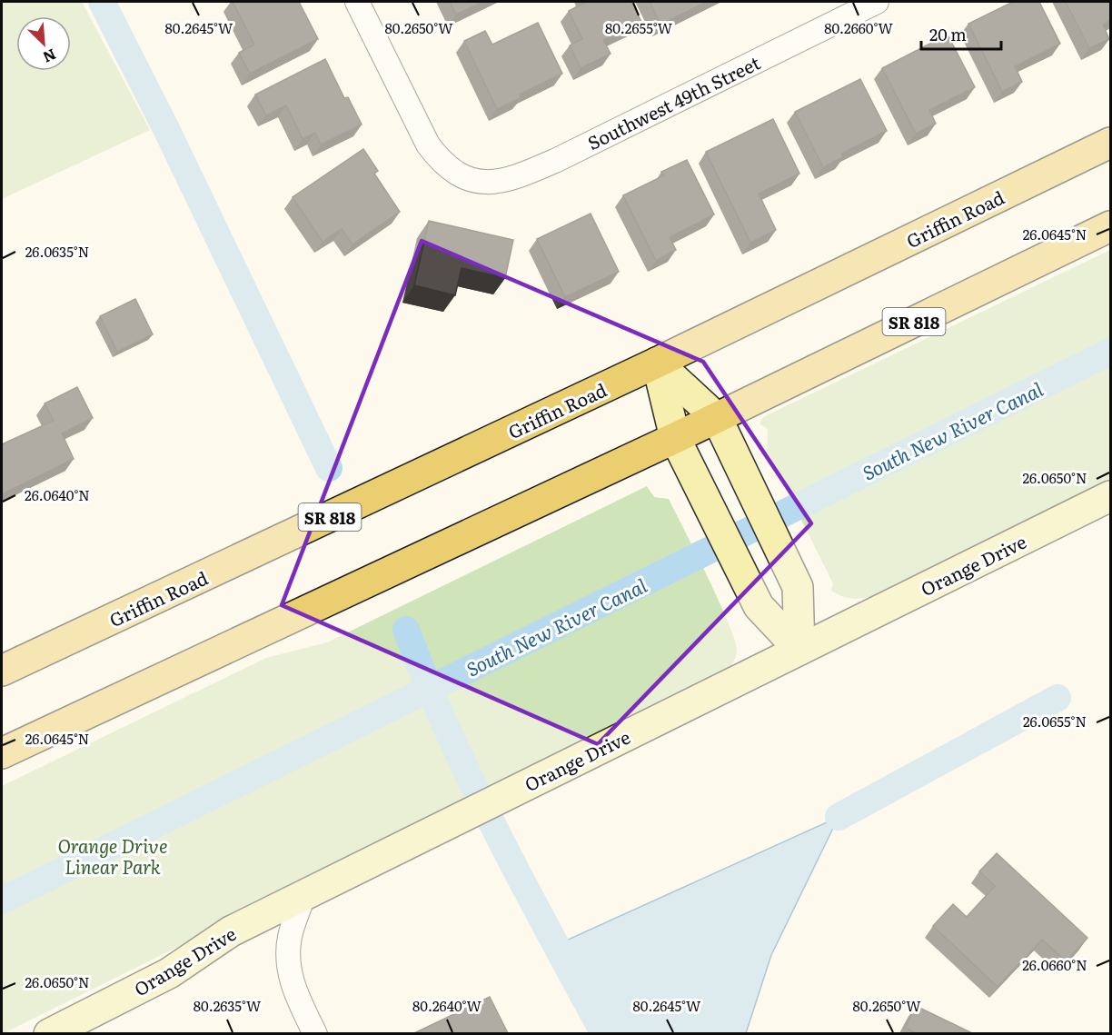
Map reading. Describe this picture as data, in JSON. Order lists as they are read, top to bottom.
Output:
{
  "streets": {
    "main road": ["Griffin Road", "SR 818"],
    "street": ["Southwest 49th Street", "Orange Drive"]
  },
  "water": ["South New River Canal"],
  "parks": ["Orange Drive Linear Park"],
  "scale_bar": "20 m",
  "north": "bottom right",
  "coordinates": [
    "80.2645°W",
    "80.2650°W",
    "80.2655°W",
    "80.2660°W",
    "26.0645°N",
    "26.0635°N",
    "26.0650°N",
    "26.0640°N",
    "26.0655°N",
    "26.0660°N",
    "80.2635°W",
    "80.2640°W"
  ]
}
